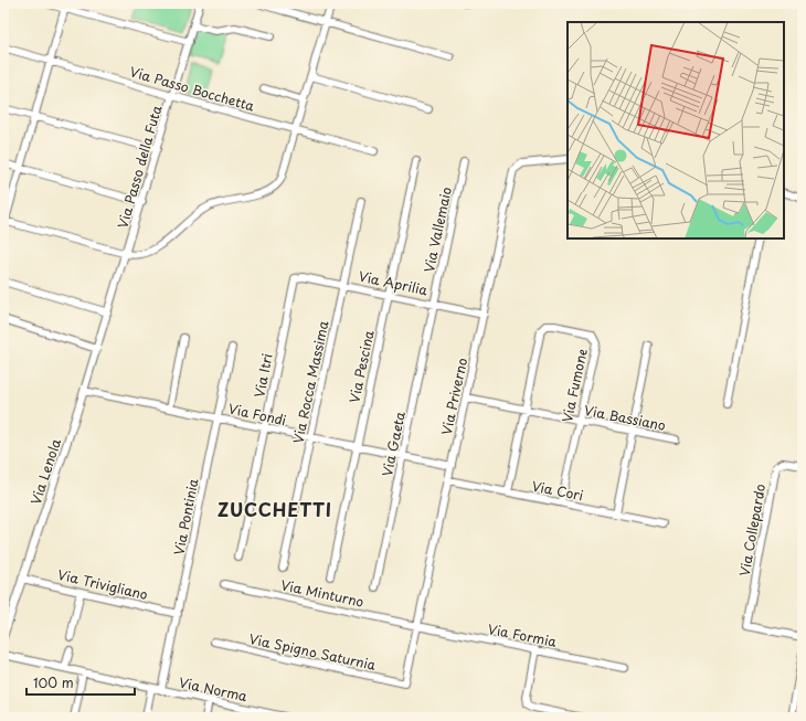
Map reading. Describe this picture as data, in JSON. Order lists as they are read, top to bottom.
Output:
{
  "streets": {
    "street": [
      "Via Passo Bocchetta",
      "Via Passo della Futa",
      "Via Vallemaio",
      "Via Aprilia",
      "Via Pescina",
      "Via Itri",
      "Via Rocca Massima",
      "Via Fumone",
      "Via Priverno",
      "Via Fondi",
      "Via Bassiano",
      "Via Gaeta",
      "Via Lenola",
      "Via Cori",
      "Via Pontinia",
      "Via Collepardo",
      "Via Trivigliano",
      "Via Minturno",
      "Via Formia",
      "Via Spigno Saturnia",
      "Via Norma"
    ]
  },
  "crossings": [
    ["Via Passo Bocchetta", "Via Passo della Futa"],
    ["Via Passo della Futa", "Via Lenola"],
    ["Via Vallemaio", "Via Aprilia"],
    ["Via Vallemaio", "Via Gaeta"],
    ["Via Aprilia", "Via Pescina"],
    ["Via Aprilia", "Via Itri"],
    ["Via Aprilia", "Via Rocca Massima"],
    ["Via Aprilia", "Via Priverno"],
    ["Via Aprilia", "Via Gaeta"],
    ["Via Pescina", "Via Fondi"],
    ["Via Itri", "Via Fondi"],
    ["Via Rocca Massima", "Via Fondi"],
    ["Via Fumone", "Via Bassiano"],
    ["Via Fumone", "Via Cori"],
    ["Via Priverno", "Via Fondi"],
    ["Via Priverno", "Via Bassiano"],
    ["Via Priverno", "Via Cori"],
    ["Via Priverno", "Via Minturno"],
    ["Via Priverno", "Via Formia"],
    ["Via Priverno", "Via Spigno Saturnia"],
    ["Via Fondi", "Via Gaeta"],
    ["Via Fondi", "Via Lenola"],
    ["Via Fondi", "Via Pontinia"],
    ["Via Lenola", "Via Trivigliano"],
    ["Via Pontinia", "Via Trivigliano"],
    ["Via Pontinia", "Via Norma"],
    ["Via Minturno", "Via Formia"]
  ],
  "districts": ["ZUCCHETTI"],
  "scale_bar": "100 m"
}
